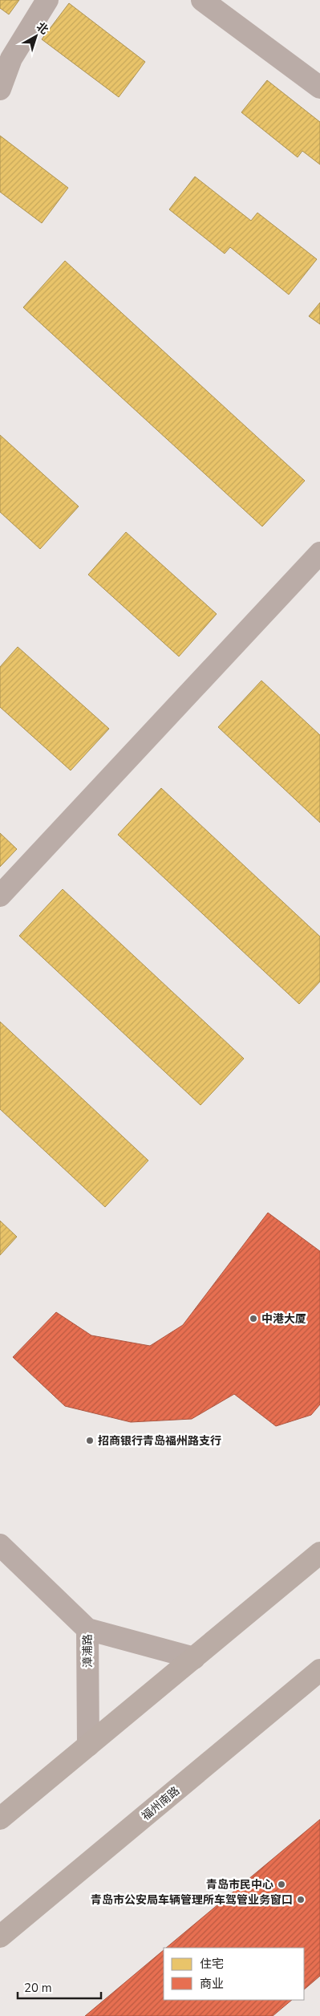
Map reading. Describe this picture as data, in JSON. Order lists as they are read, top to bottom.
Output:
{
  "streets": {
    "main road": ["福州南路"],
    "street": ["漳浦路"]
  },
  "places": [
    "中港大厦",
    "招商银行青岛福州路支行",
    "青岛市民中心",
    "青岛市公安局车辆管理所车驾管业务窗口"
  ],
  "legend": ["住宅", "商业"],
  "scale_bar": "20 m",
  "north": "top right"
}
